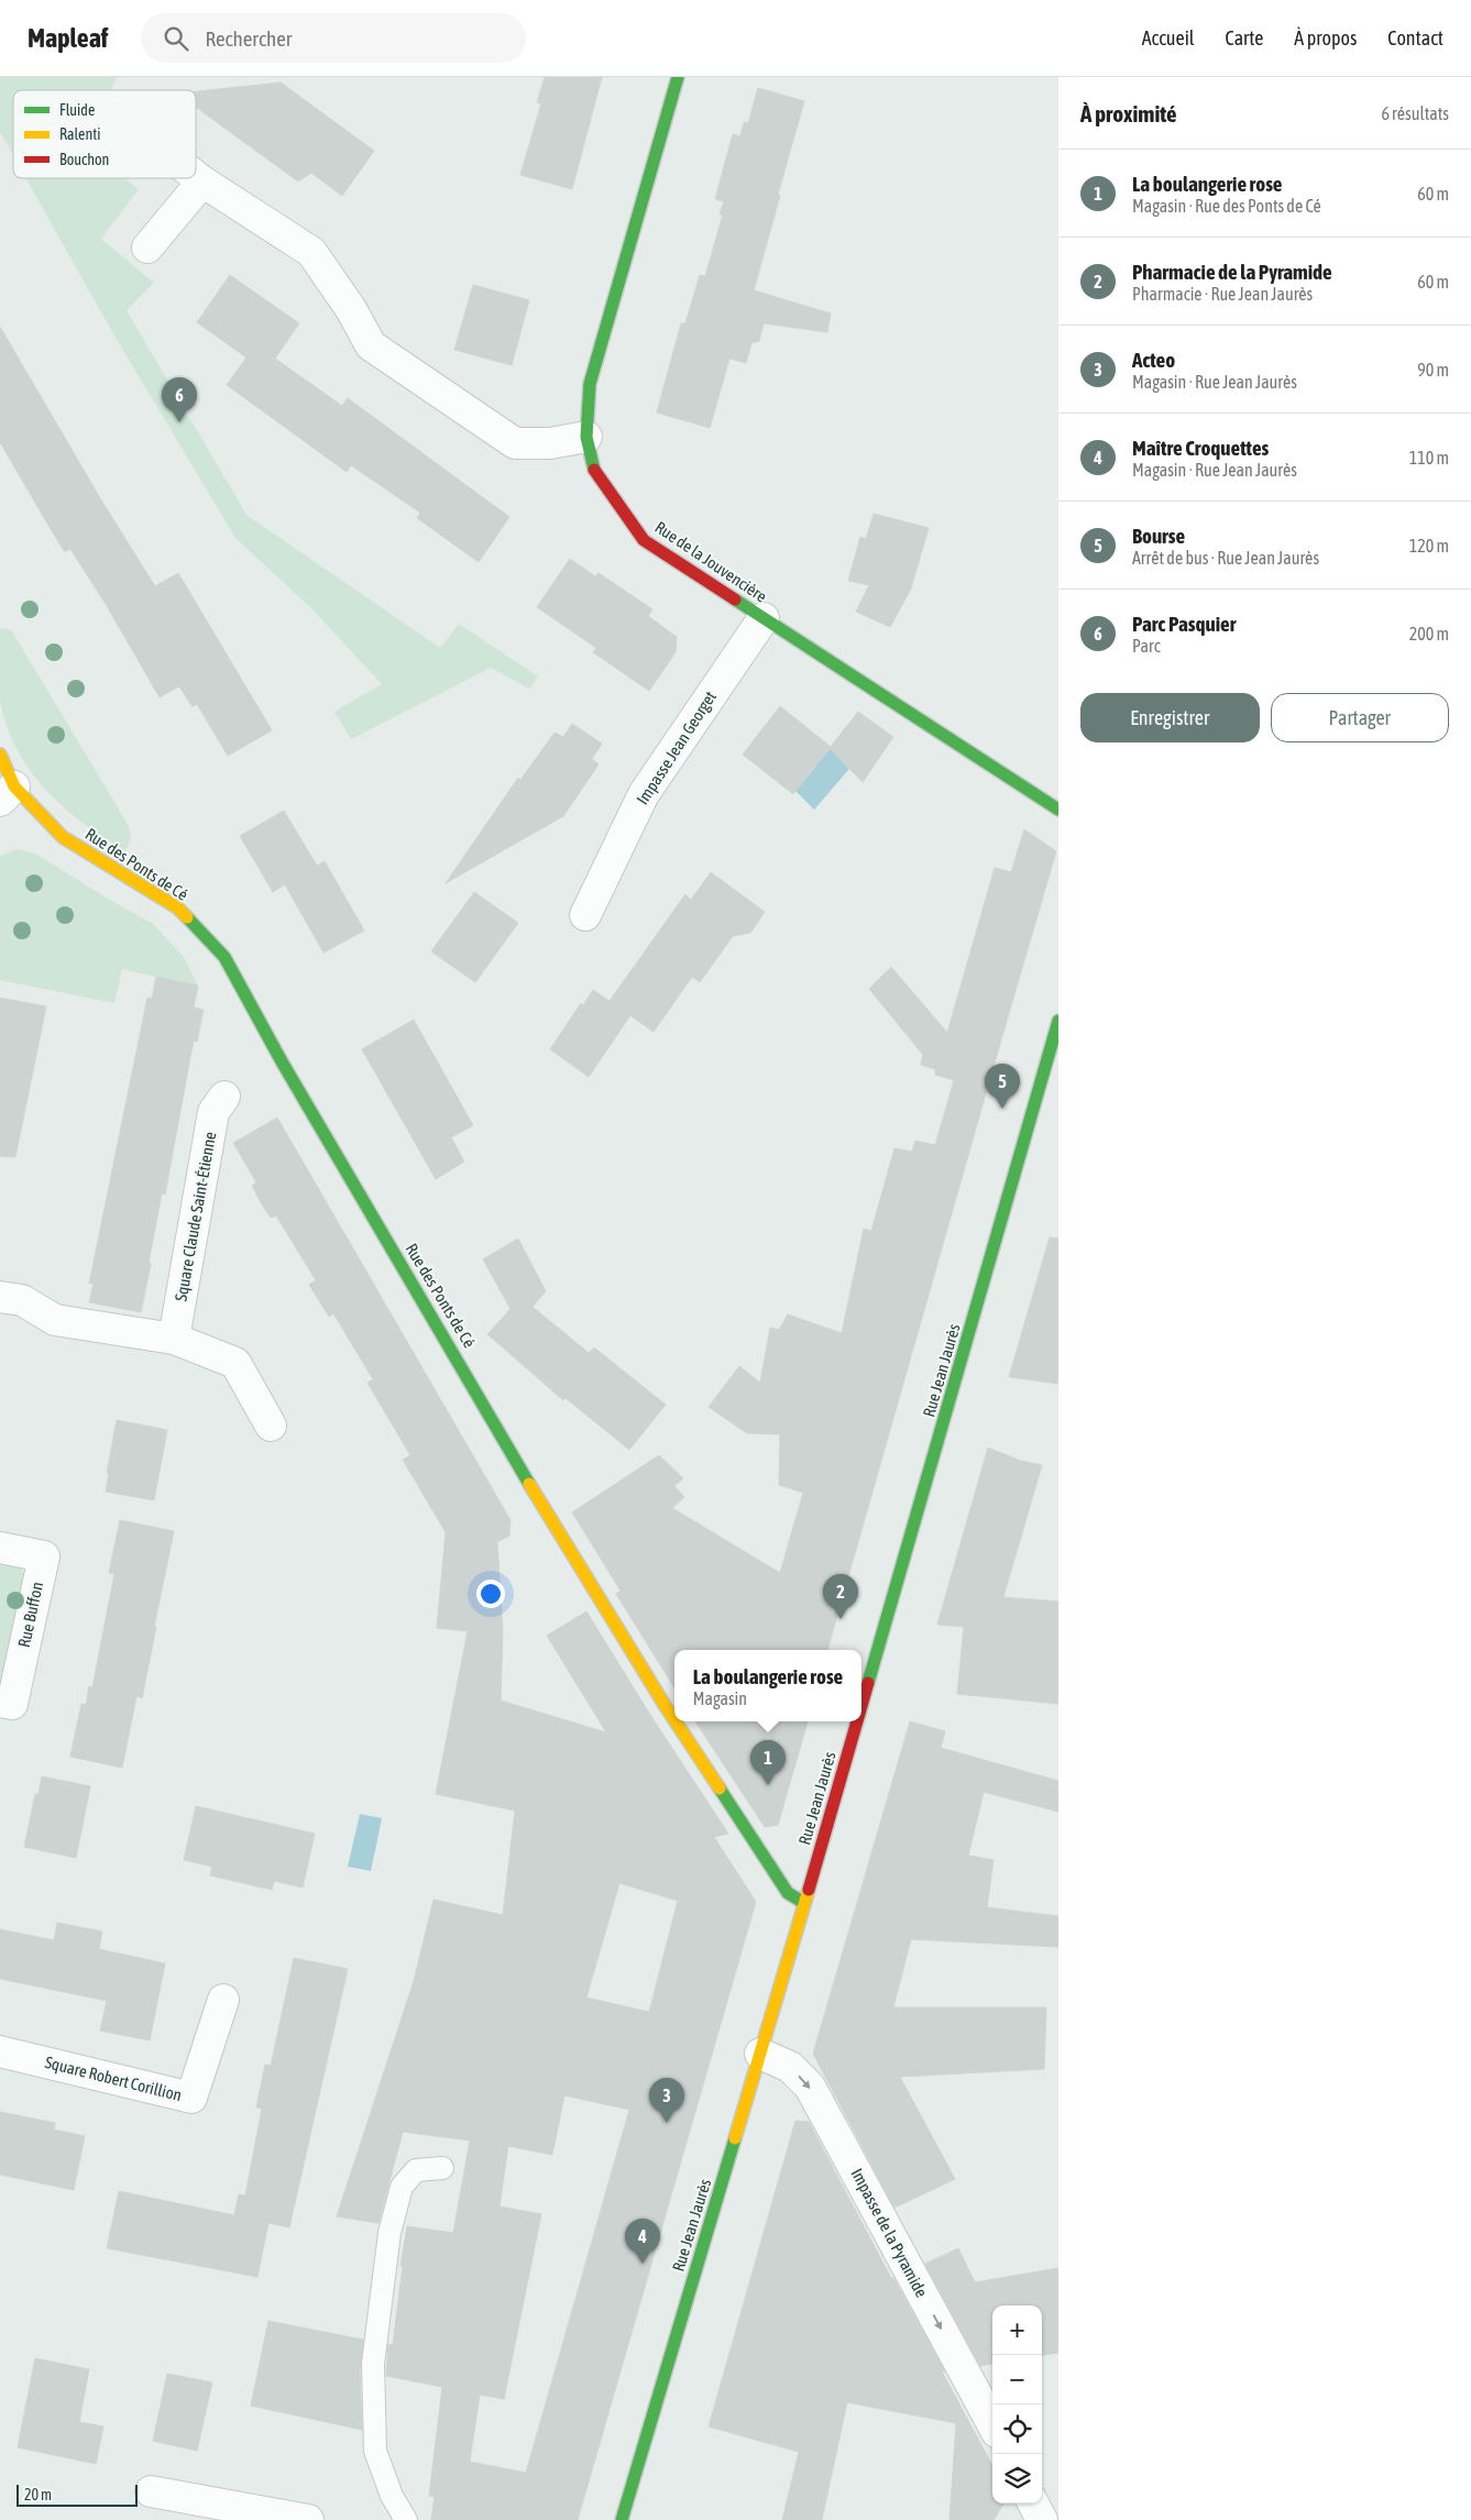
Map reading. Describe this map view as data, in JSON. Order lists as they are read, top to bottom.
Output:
{
  "streets": {
    "street": [
      "Rue de la Jouvencière",
      "Impasse Jean Georget",
      "Rue des Ponts de Cé",
      "Square Claude Saint-Étienne",
      "Rue Jean Jaurès",
      "Rue Buffon",
      "Square Robert Corillion",
      "Impasse de la Pyramide"
    ]
  },
  "crossings": [
    ["Rue de la Jouvencière", "Impasse Jean Georget"],
    ["Rue des Ponts de Cé", "Rue Jean Jaurès"],
    ["Rue Jean Jaurès", "Impasse de la Pyramide"]
  ],
  "one_way": ["Impasse de la Pyramide"],
  "legend": ["Fluide", "Ralenti", "Bouchon"],
  "scale_bar": "20 m",
  "page": {
    "header": "Mapleaf",
    "search": "Rechercher",
    "nav": [
      "Accueil",
      "Carte",
      "À propos",
      "Contact"
    ],
    "heading": ["À proximité", "6 résultats"],
    "list": [
      {
        "mark": "1",
        "name": "La boulangerie rose",
        "note": "Magasin · Rue des Ponts de Cé",
        "value": "60 m"
      },
      {
        "mark": "2",
        "name": "Pharmacie de la Pyramide",
        "note": "Pharmacie · Rue Jean Jaurès",
        "value": "60 m"
      },
      {
        "mark": "3",
        "name": "Acteo",
        "note": "Magasin · Rue Jean Jaurès",
        "value": "90 m"
      },
      {
        "mark": "4",
        "name": "Maître Croquettes",
        "note": "Magasin · Rue Jean Jaurès",
        "value": "110 m"
      },
      {
        "mark": "5",
        "name": "Bourse",
        "note": "Arrêt de bus · Rue Jean Jaurès",
        "value": "120 m"
      },
      {
        "mark": "6",
        "name": "Parc Pasquier",
        "note": "Parc",
        "value": "200 m"
      }
    ],
    "pins": [
      "6",
      "5",
      "2",
      "1",
      "3",
      "4"
    ],
    "buttons": ["Enregistrer", "Partager"],
    "popup": ["La boulangerie rose", "Magasin"],
    "map_buttons": ["+", "−"],
    "scale": "20 m"
  }
}
